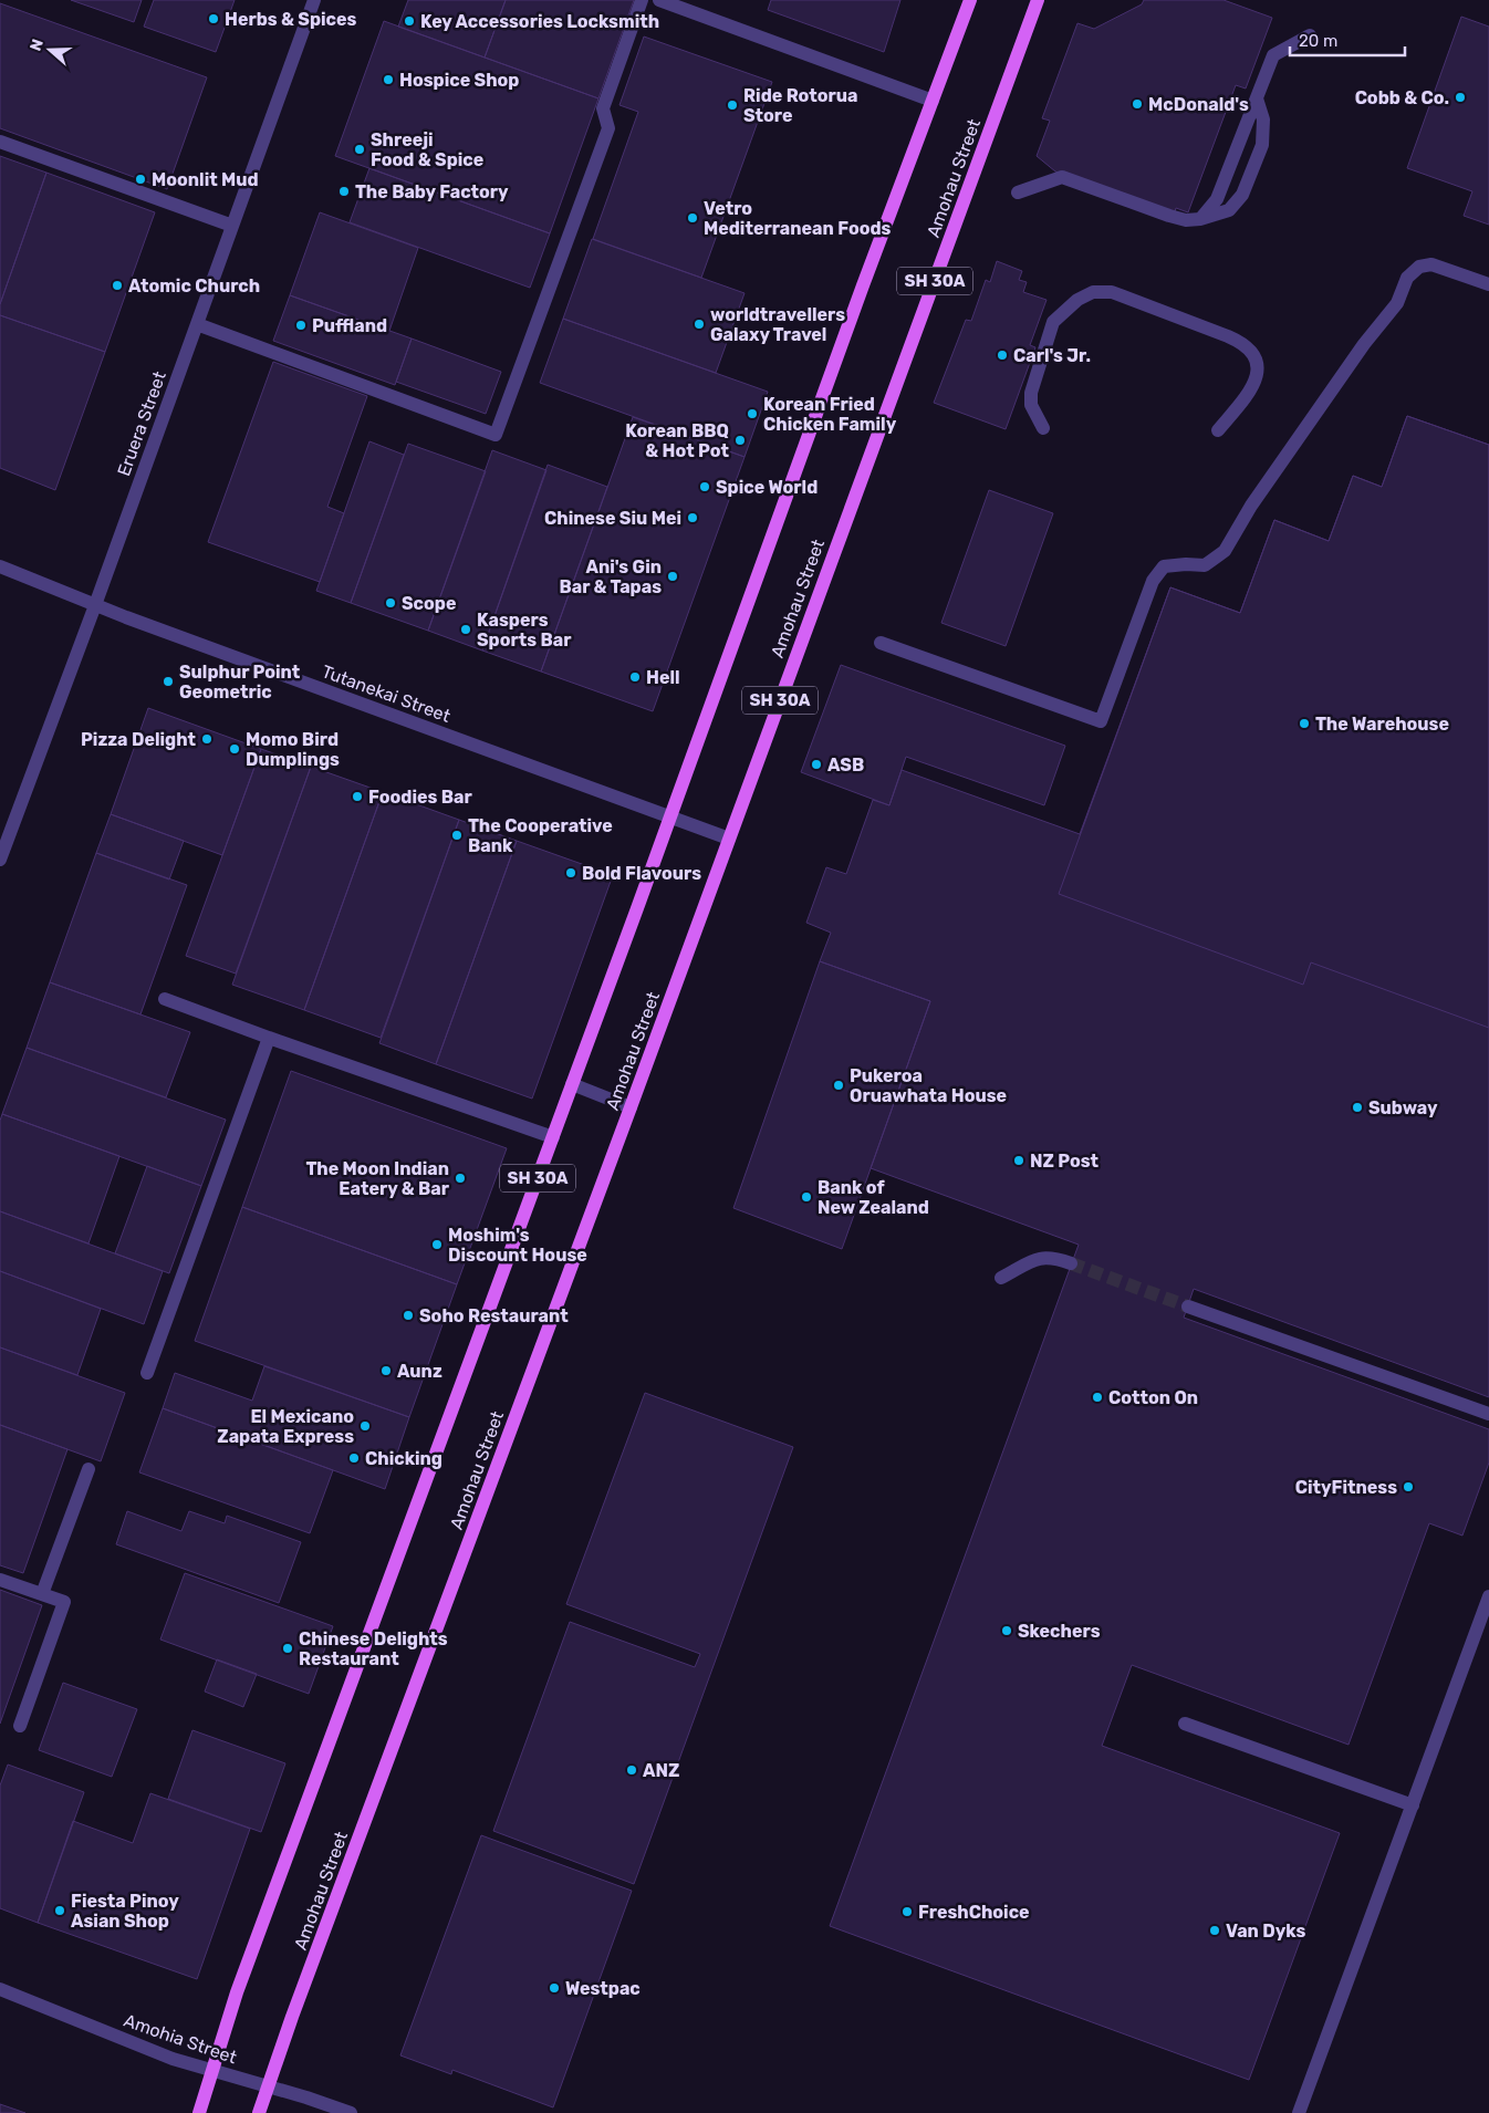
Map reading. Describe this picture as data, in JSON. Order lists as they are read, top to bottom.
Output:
{
  "streets": {
    "main road": ["Amohau Street", "SH 30A"],
    "street": ["Eruera Street", "Tutanekai Street", "Amohia Street"]
  },
  "crossings": [
    ["Amohau Street", "Tutanekai Street"],
    ["Amohau Street", "Amohia Street"],
    ["SH 30A", "Tutanekai Street"],
    ["SH 30A", "Amohia Street"],
    ["Eruera Street", "Tutanekai Street"]
  ],
  "places": [
    "Herbs & Spices",
    "Key Accessories Locksmith",
    "Hospice Shop",
    "Cobb & Co.",
    "McDonald's",
    "Ride Rotorua Store",
    "Shreeji Food & Spice",
    "Moonlit Mud",
    "The Baby Factory",
    "Vetro Mediterranean Foods",
    "Atomic Church",
    "worldtravellers Galaxy Travel",
    "Puffland",
    "Carl's Jr.",
    "Korean Fried Chicken Family",
    "Korean BBQ & Hot Pot",
    "Spice World",
    "Chinese Siu Mei",
    "Ani's Gin Bar & Tapas",
    "Scope",
    "Kaspers Sports Bar",
    "Hell",
    "Sulphur Point Geometric",
    "The Warehouse",
    "Pizza Delight",
    "Momo Bird Dumplings",
    "ASB",
    "Foodies Bar",
    "The Cooperative Bank",
    "Bold Flavours",
    "Pukeroa Oruawhata House",
    "Subway",
    "NZ Post",
    "The Moon Indian Eatery & Bar",
    "Bank of New Zealand",
    "Moshim's Discount House",
    "Soho Restaurant",
    "Aunz",
    "Cotton On",
    "El Mexicano Zapata Express",
    "Chicking",
    "CityFitness",
    "Skechers",
    "Chinese Delights Restaurant",
    "ANZ",
    "Fiesta Pinoy Asian Shop",
    "FreshChoice",
    "Van Dyks",
    "Westpac"
  ],
  "scale_bar": "20 m",
  "north": "left"
}
